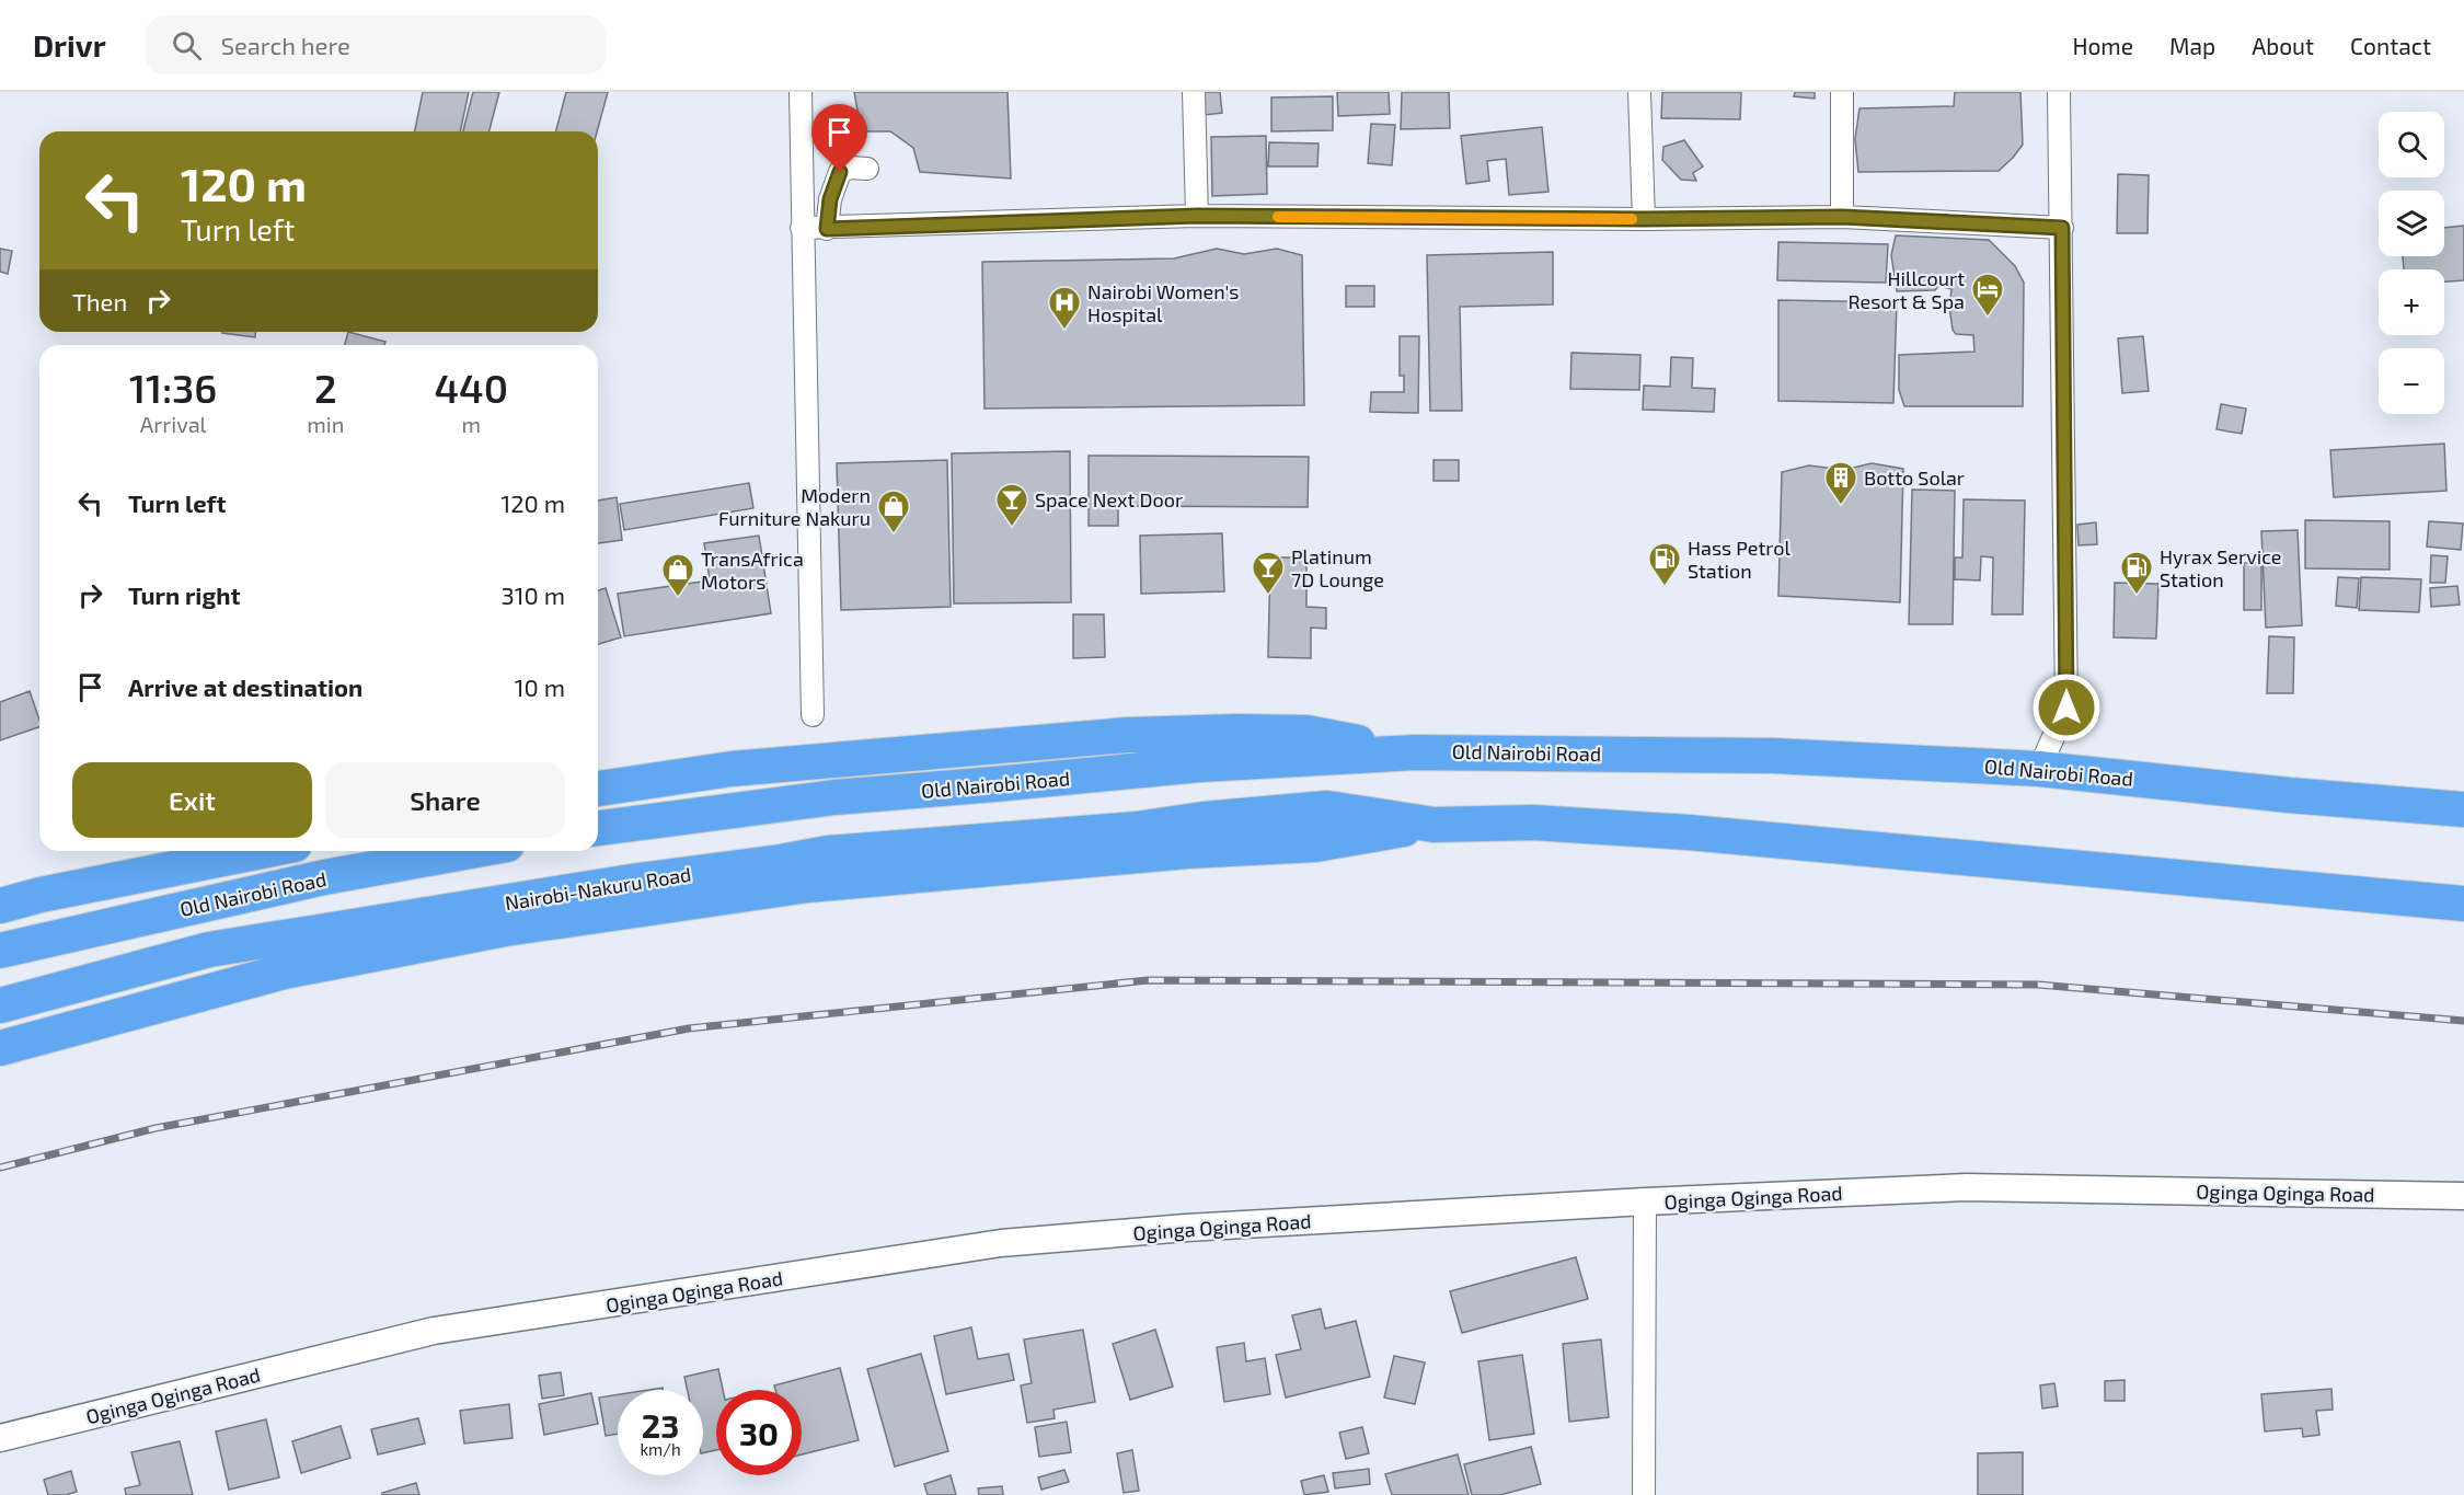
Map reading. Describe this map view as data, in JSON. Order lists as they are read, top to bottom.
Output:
{
  "streets": {
    "highway": ["Old Nairobi Road", "Nairobi-Nakuru Road"],
    "street": ["Oginga Oginga Road"]
  },
  "places": {
    "hotel": ["Hillcourt Resort & Spa"],
    "hospital": ["Nairobi Women's Hospital"],
    "building": ["Botto Solar"],
    "bar": ["Space Next Door", "Platinum 7D Lounge"],
    "shop": ["Modern Furniture Nakuru", "TransAfrica Motors"],
    "fuel station": ["Hass Petrol Station", "Hyrax Service Station"]
  },
  "page": {
    "header": "Drivr",
    "search": "Search here",
    "nav": [
      "Home",
      "Map",
      "About",
      "Contact"
    ],
    "map_buttons": ["+", "−"],
    "turn": ["120 m", "Turn left"],
    "then": "Then",
    "eta": [
      "11:36",
      "Arrival",
      "2",
      "min",
      "440",
      "m"
    ],
    "list": [
      {
        "name": "Turn left",
        "value": "120 m"
      },
      {
        "name": "Turn right",
        "value": "310 m"
      },
      {
        "name": "Arrive at destination",
        "value": "10 m"
      }
    ],
    "buttons": ["Exit", "Share"],
    "speed": "23 km/h",
    "limit": "30"
  }
}
